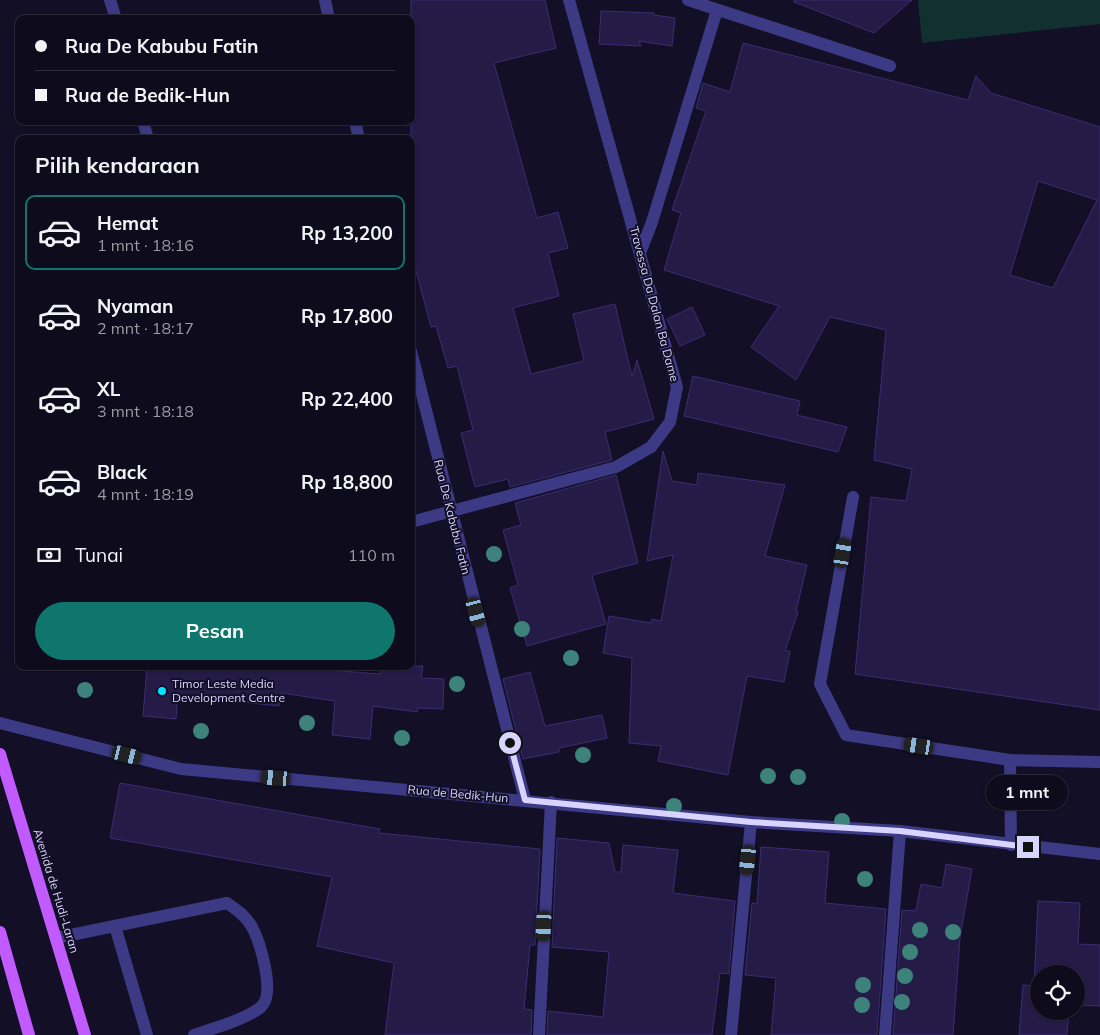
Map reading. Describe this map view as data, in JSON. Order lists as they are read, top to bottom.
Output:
{
  "streets": {
    "main road": ["Avenida de Hudi-Laran"],
    "street": ["Travessa Da Dalan Ba Dame", "Rua De Kabubu Fatin", "Rua de Bedik-Hun"]
  },
  "crossings": [
    ["Travessa Da Dalan Ba Dame", "Rua De Kabubu Fatin"],
    ["Rua De Kabubu Fatin", "Rua de Bedik-Hun"]
  ],
  "places": ["Timor Leste Media Development Centre"],
  "page": {
    "banner": ["Rua De Kabubu Fatin", "Rua de Bedik-Hun"],
    "heading": "Pilih kendaraan",
    "list": [
      {
        "name": "Hemat",
        "note": "1 mnt · 18:16",
        "value": "Rp 13,200"
      },
      {
        "name": "Nyaman",
        "note": "2 mnt · 18:17",
        "value": "Rp 17,800"
      },
      {
        "name": "XL",
        "note": "3 mnt · 18:18",
        "value": "Rp 22,400"
      },
      {
        "name": "Black",
        "note": "4 mnt · 18:19",
        "value": "Rp 18,800"
      }
    ],
    "pay": ["Tunai", "110 m"],
    "buttons": "Pesan",
    "bubble": "1 mnt"
  }
}
